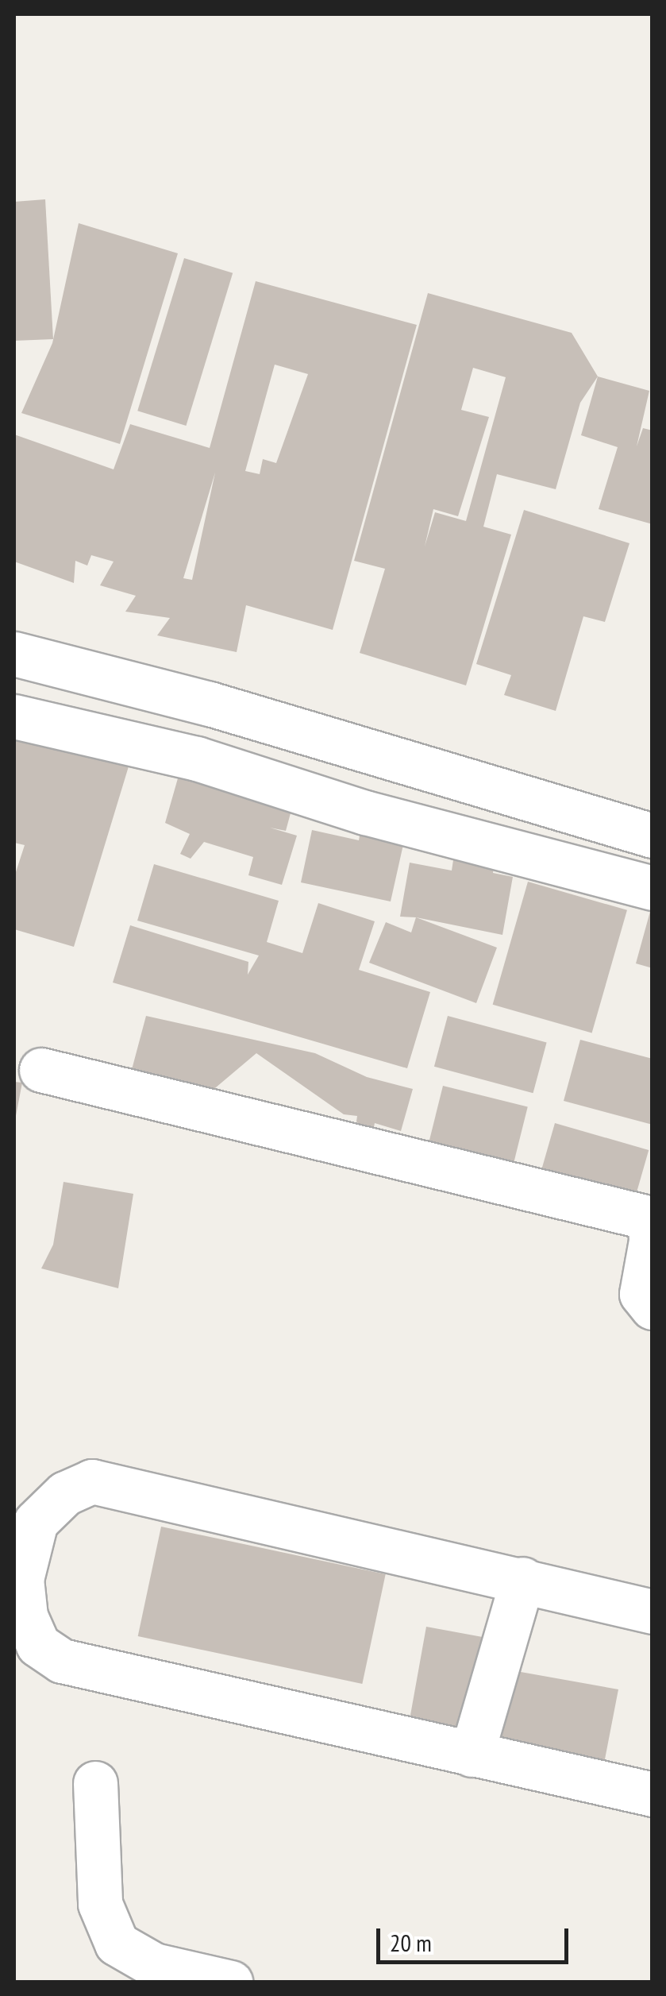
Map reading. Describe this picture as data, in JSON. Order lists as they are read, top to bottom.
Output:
{
  "scale_bar": "20 m"
}
